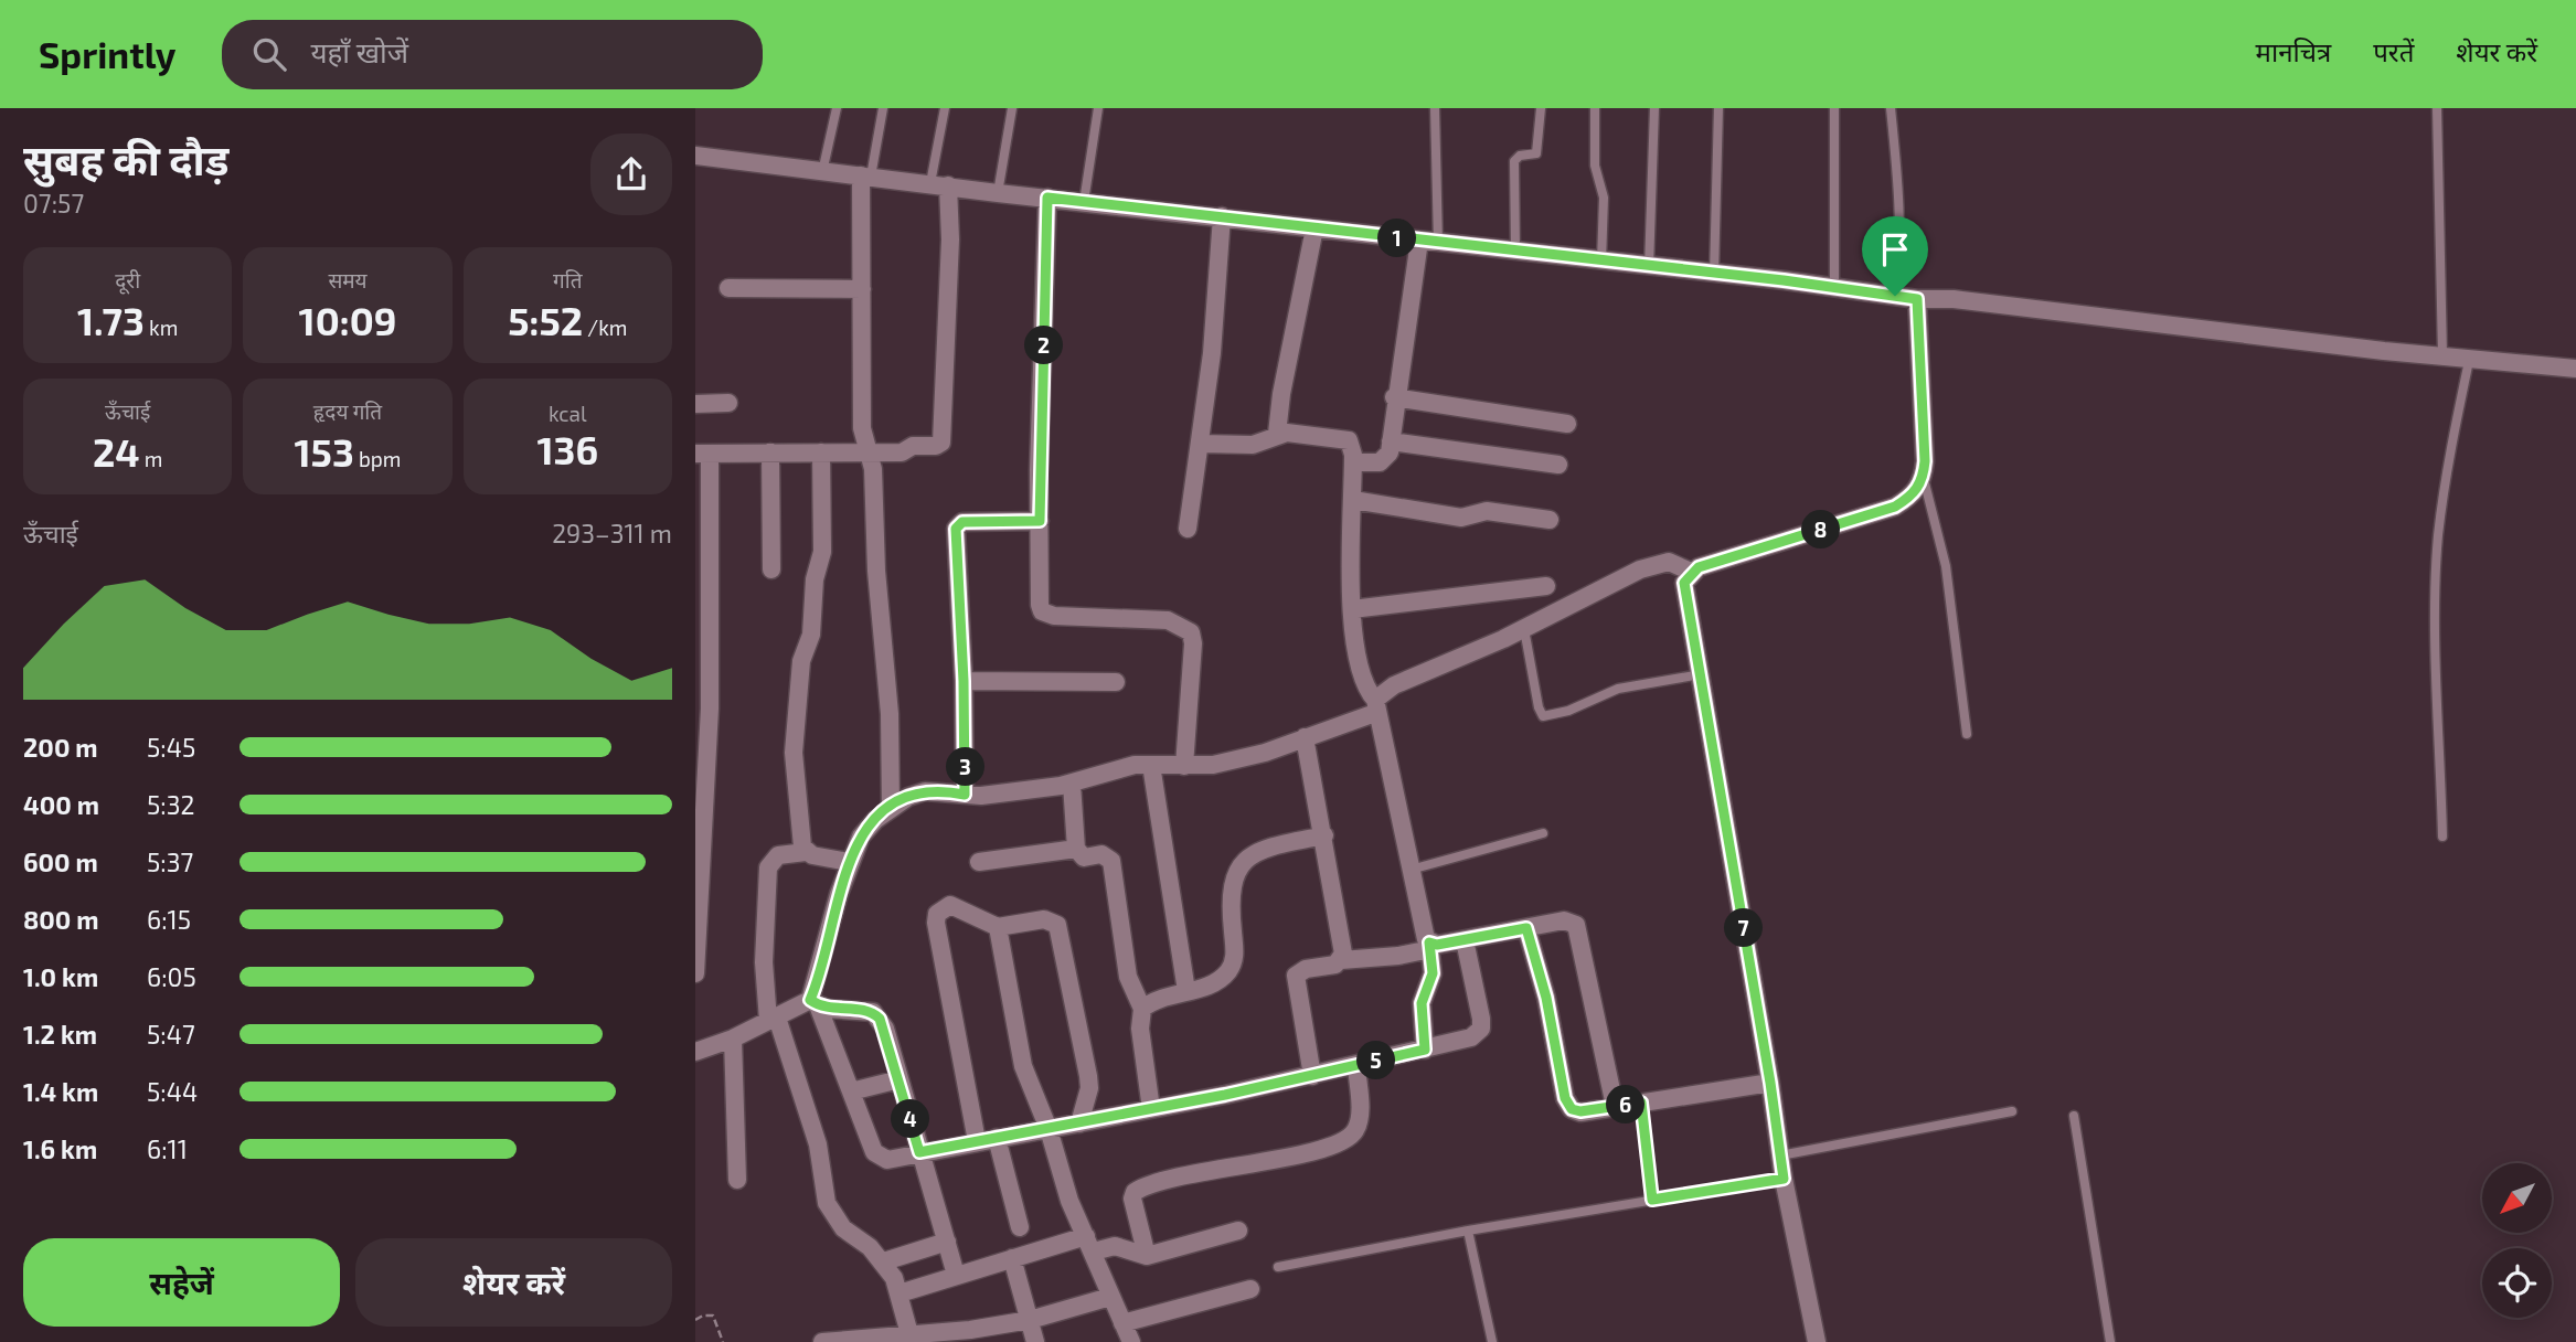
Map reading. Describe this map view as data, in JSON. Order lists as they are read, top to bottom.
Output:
{
  "north": "bottom left",
  "page": {
    "header": "Sprintly",
    "search": "यहाँ खोजें",
    "nav": ["मानचित्र", "परतें", "शेयर करें"],
    "heading": ["सुबह की दौड़", "07:57"],
    "pins": [
      "1",
      "2",
      "8",
      "3",
      "7",
      "5",
      "6",
      "4"
    ],
    "stats": [
      ["दूरी", "1.73 km"],
      ["समय", "10:09"],
      ["गति", "5:52 /km"],
      ["ऊँचाई", "24 m"],
      ["हृदय गति", "153 bpm"],
      ["kcal", "136"]
    ],
    "chart": ["ऊँचाई", "293–311 m"],
    "list": [
      {
        "name": "200 m",
        "note": "5:45"
      },
      {
        "name": "400 m",
        "note": "5:32"
      },
      {
        "name": "600 m",
        "note": "5:37"
      },
      {
        "name": "800 m",
        "note": "6:15"
      },
      {
        "name": "1.0 km",
        "note": "6:05"
      },
      {
        "name": "1.2 km",
        "note": "5:47"
      },
      {
        "name": "1.4 km",
        "note": "5:44"
      },
      {
        "name": "1.6 km",
        "note": "6:11"
      }
    ],
    "buttons": ["सहेजें", "शेयर करें"]
  }
}
